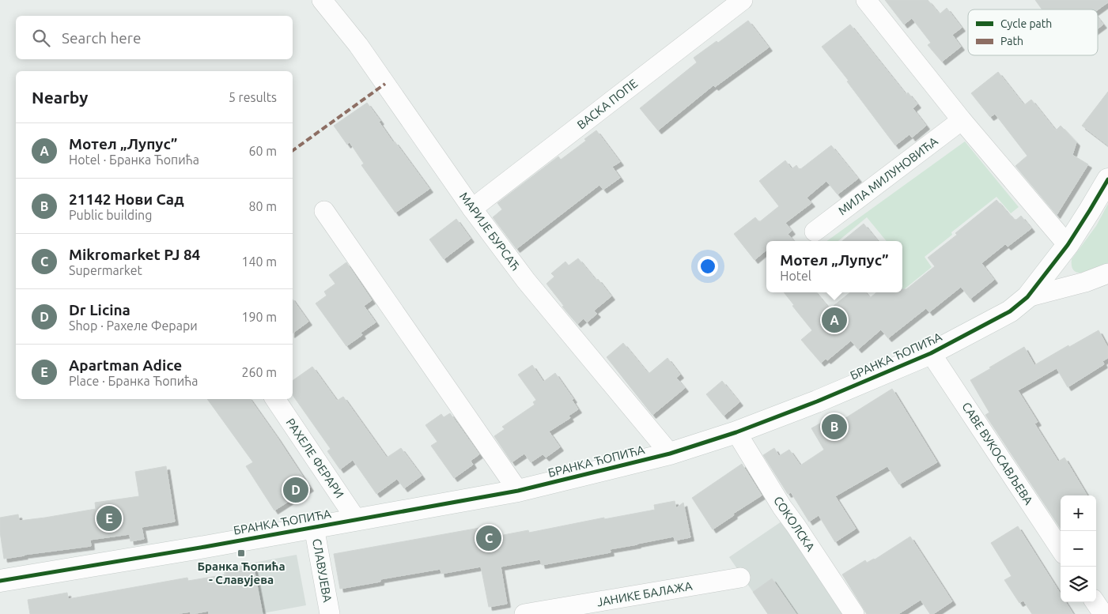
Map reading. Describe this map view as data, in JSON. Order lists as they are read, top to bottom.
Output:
{
  "streets": {
    "street": [
      "ВАСКА ПОПЕ",
      "МИЛА МИЛУНОВИЋА",
      "МАРИЈЕ БУРСАЋ",
      "БРАНКА ЋОПИЋА",
      "САВЕ ВУКОСАВЉЕВА",
      "РАХЕЛЕ ФЕРАРИ",
      "СОКОЛСКА",
      "СЛАВУЈЕВА",
      "ЈАНИКЕ БАЛАЖА"
    ]
  },
  "crossings": [
    ["ВАСКА ПОПЕ", "МАРИЈЕ БУРСАЋ"],
    ["МАРИЈЕ БУРСАЋ", "БРАНКА ЋОПИЋА"],
    ["БРАНКА ЋОПИЋА", "САВЕ ВУКОСАВЉЕВА"],
    ["БРАНКА ЋОПИЋА", "РАХЕЛЕ ФЕРАРИ"],
    ["БРАНКА ЋОПИЋА", "СОКОЛСКА"],
    ["БРАНКА ЋОПИЋА", "СЛАВУЈЕВА"]
  ],
  "places": {
    "transit": ["Бранка Ћопића - Славујева"]
  },
  "legend": ["Cycle path", "Path"],
  "page": {
    "search": "Search here",
    "heading": ["Nearby", "5 results"],
    "list": [
      {
        "mark": "A",
        "name": "Мотел „Лупус”",
        "note": "Hotel · Бранка Ћопића",
        "value": "60 m"
      },
      {
        "mark": "B",
        "name": "21142 Нови Сад",
        "note": "Public building",
        "value": "80 m"
      },
      {
        "mark": "C",
        "name": "Mikromarket PJ 84",
        "note": "Supermarket",
        "value": "140 m"
      },
      {
        "mark": "D",
        "name": "Dr Licina",
        "note": "Shop · Рахеле Ферари",
        "value": "190 m"
      },
      {
        "mark": "E",
        "name": "Apartman Adice",
        "note": "Place · Бранка Ћопића",
        "value": "260 m"
      }
    ],
    "popup": ["Мотел „Лупус”", "Hotel"],
    "pins": [
      "A",
      "B",
      "D",
      "E",
      "C"
    ],
    "map_buttons": ["+", "−"]
  }
}
